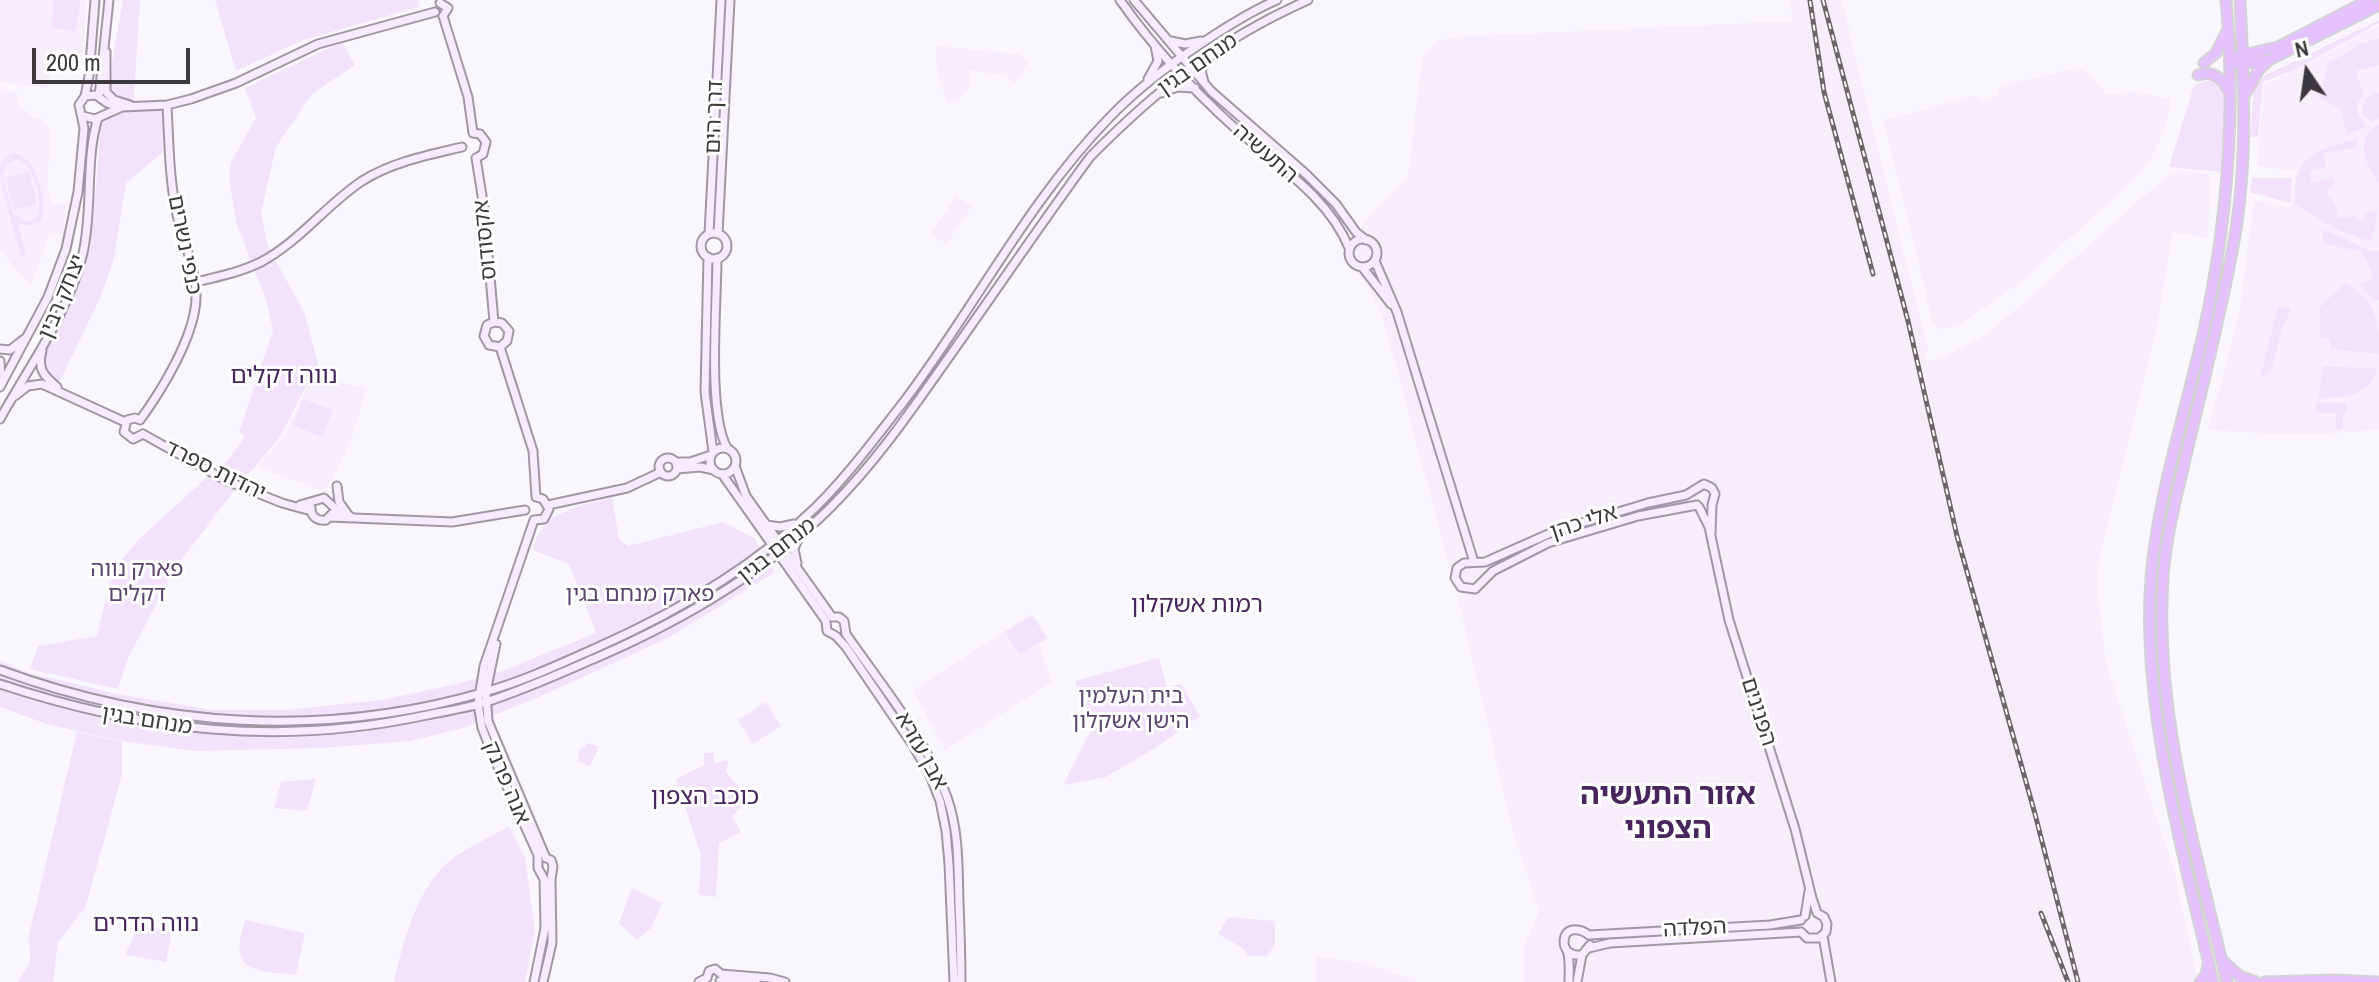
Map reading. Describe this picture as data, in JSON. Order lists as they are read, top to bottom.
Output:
{
  "streets": {
    "street": [
      "מנחם בגין",
      "דרך הים",
      "התעשיה",
      "אקסודוס",
      "כנפי נשרים",
      "יצחק רבין",
      "יהדות ספרד",
      "אלי כהן",
      "הפנינים",
      "אבן עזרא",
      "אנה פרנק",
      "הפלדה"
    ]
  },
  "crossings": [
    ["מנחם בגין", "התעשיה"],
    ["מנחם בגין", "אנה פרנק"],
    ["כנפי נשרים", "יהדות ספרד"],
    ["אלי כהן", "הפנינים"],
    ["הפנינים", "הפלדה"]
  ],
  "districts": [
    "נווה דקלים",
    "רמות אשקלון",
    "אזור התעשיה הצפוני",
    "כוכב הצפון",
    "נווה הדרים"
  ],
  "parks": ["פארק נווה דקלים", "פארק מנחם בגין", "בית העלמין הישן אשקלון"],
  "scale_bar": "200 m",
  "north": "top"
}
